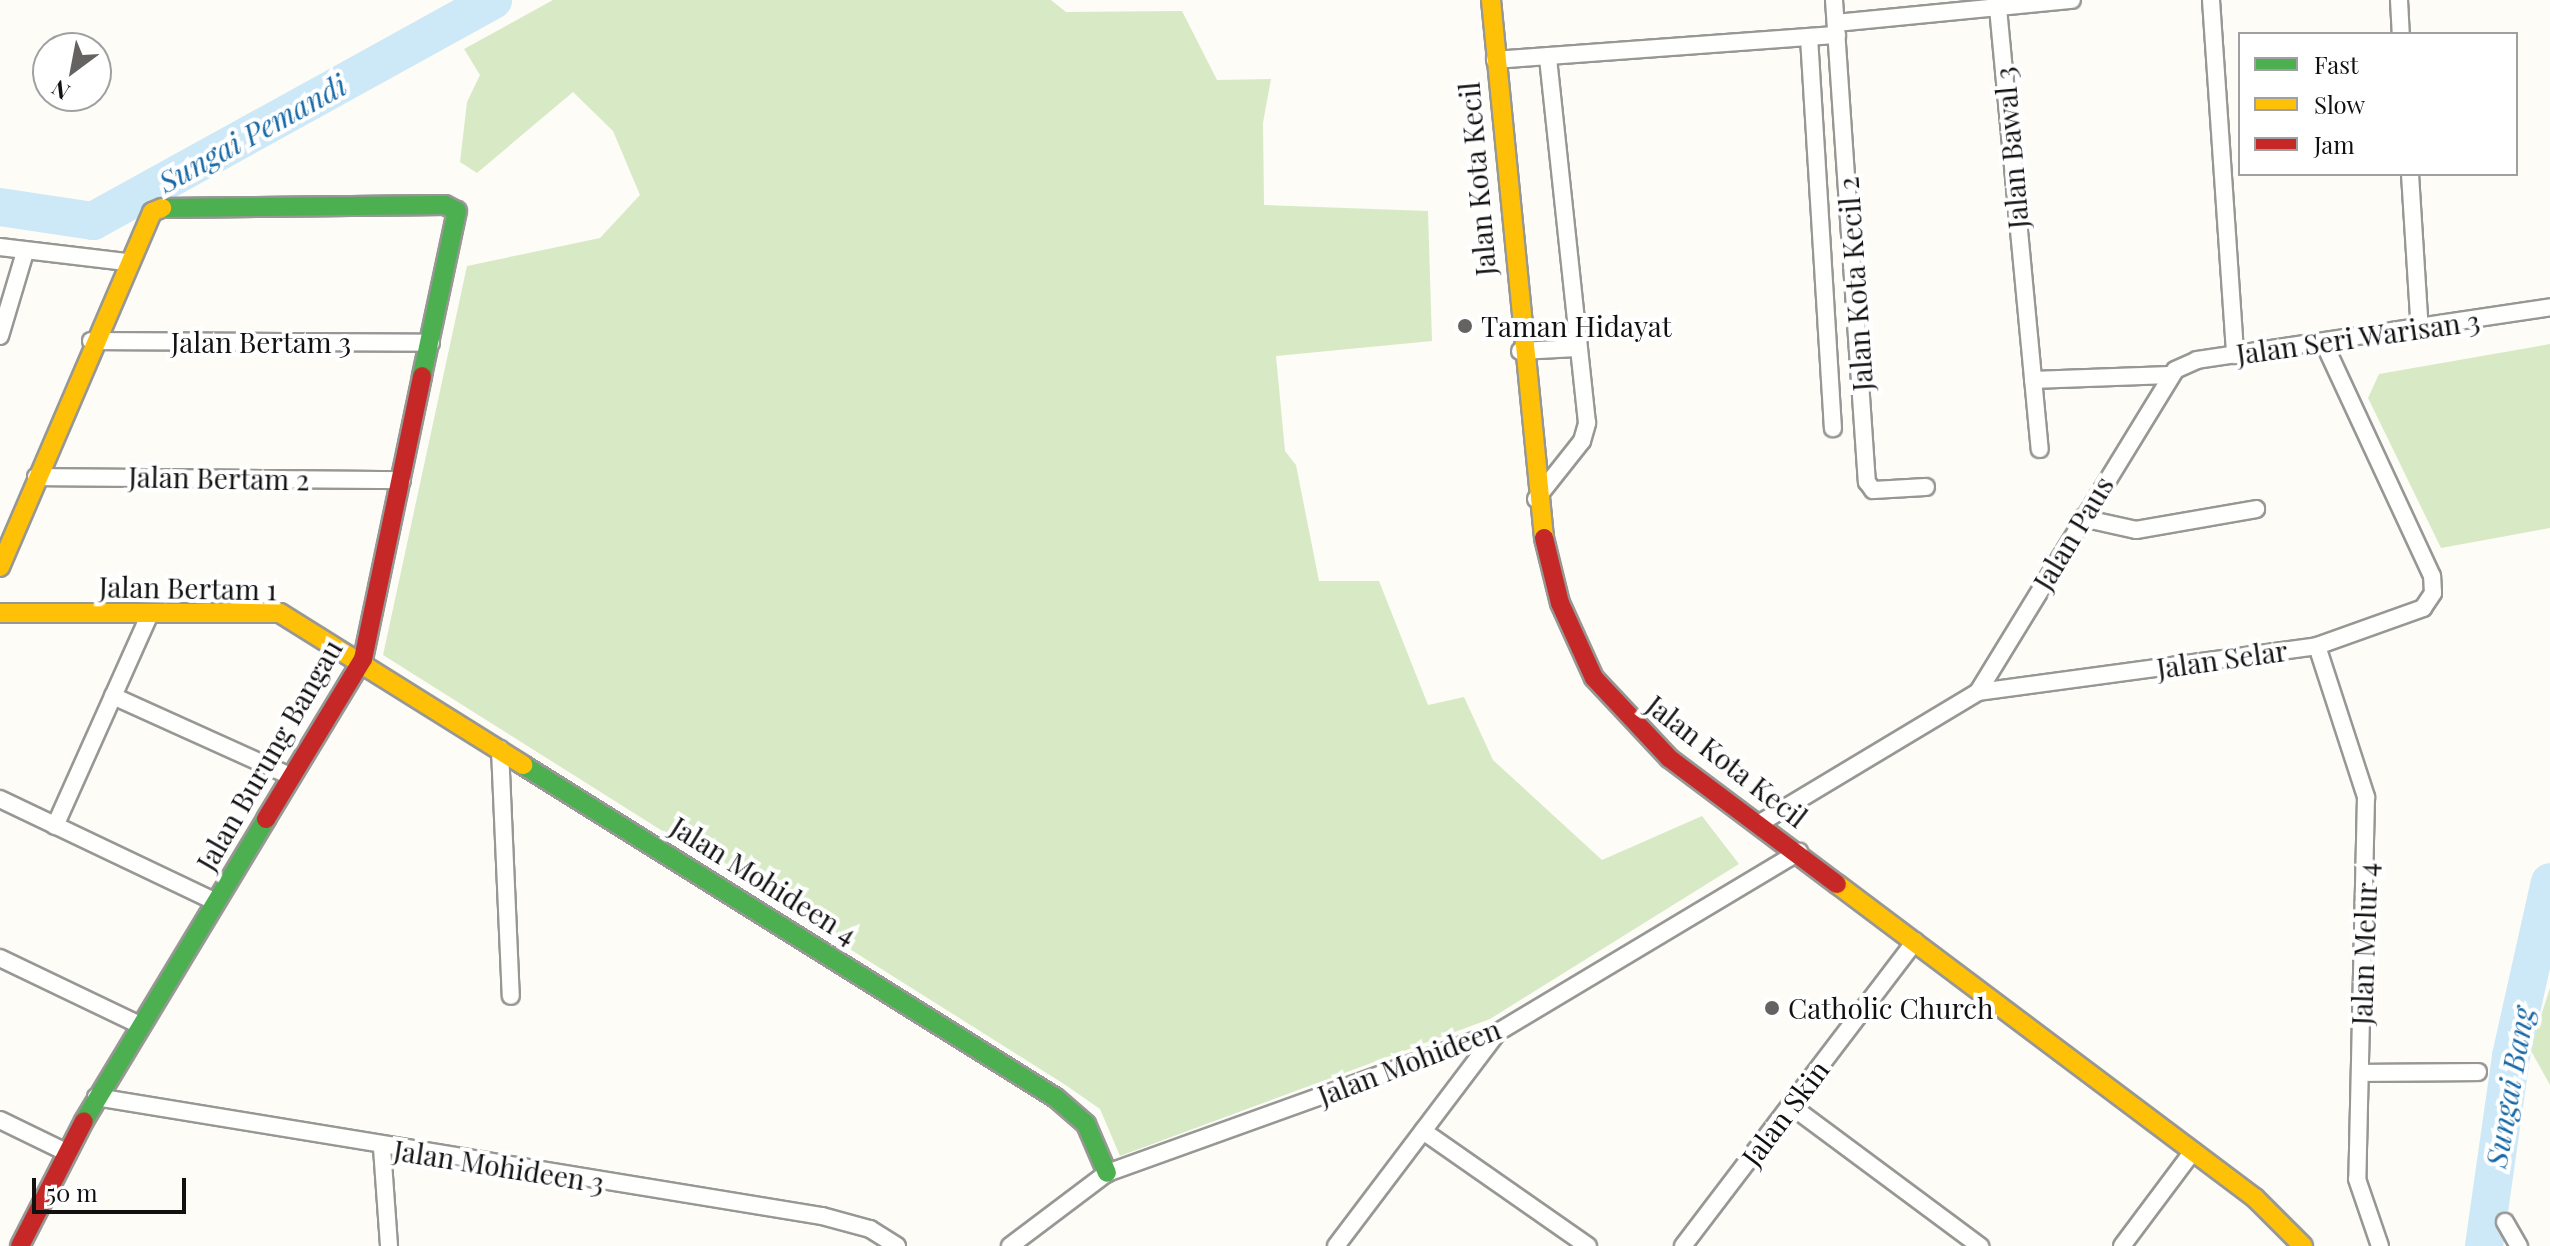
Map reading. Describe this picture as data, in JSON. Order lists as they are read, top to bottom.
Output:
{
  "streets": {
    "street": [
      "Jalan Bawal 3",
      "Jalan Kota Kecil",
      "Jalan Kota Kecil 2",
      "Jalan Seri Warisan 3",
      "Jalan Bertam 3",
      "Jalan Bertam 2",
      "Jalan Paus",
      "Jalan Bertam 1",
      "Jalan Selar",
      "Jalan Burung Bangau",
      "Jalan Mohideen 4",
      "Jalan Melur 4",
      "Jalan Mohideen",
      "Jalan Skin",
      "Jalan Mohideen 3"
    ]
  },
  "crossings": [
    ["Jalan Kota Kecil", "Jalan Selar"],
    ["Jalan Kota Kecil", "Jalan Mohideen"],
    ["Jalan Kota Kecil", "Jalan Skin"],
    ["Jalan Seri Warisan 3", "Jalan Paus"],
    ["Jalan Seri Warisan 3", "Jalan Selar"],
    ["Jalan Bertam 3", "Jalan Burung Bangau"],
    ["Jalan Bertam 2", "Jalan Burung Bangau"],
    ["Jalan Paus", "Jalan Selar"],
    ["Jalan Bertam 1", "Jalan Burung Bangau"],
    ["Jalan Bertam 1", "Jalan Mohideen 4"],
    ["Jalan Selar", "Jalan Melur 4"],
    ["Jalan Burung Bangau", "Jalan Mohideen 4"],
    ["Jalan Burung Bangau", "Jalan Mohideen 3"],
    ["Jalan Mohideen 4", "Jalan Mohideen"]
  ],
  "water": ["Sungai Pemandi", "Sungai Bang"],
  "places": ["Taman Hidayat", "Catholic Church"],
  "legend": ["Fast", "Slow", "Jam"],
  "scale_bar": "50 m",
  "north": "bottom left"
}
